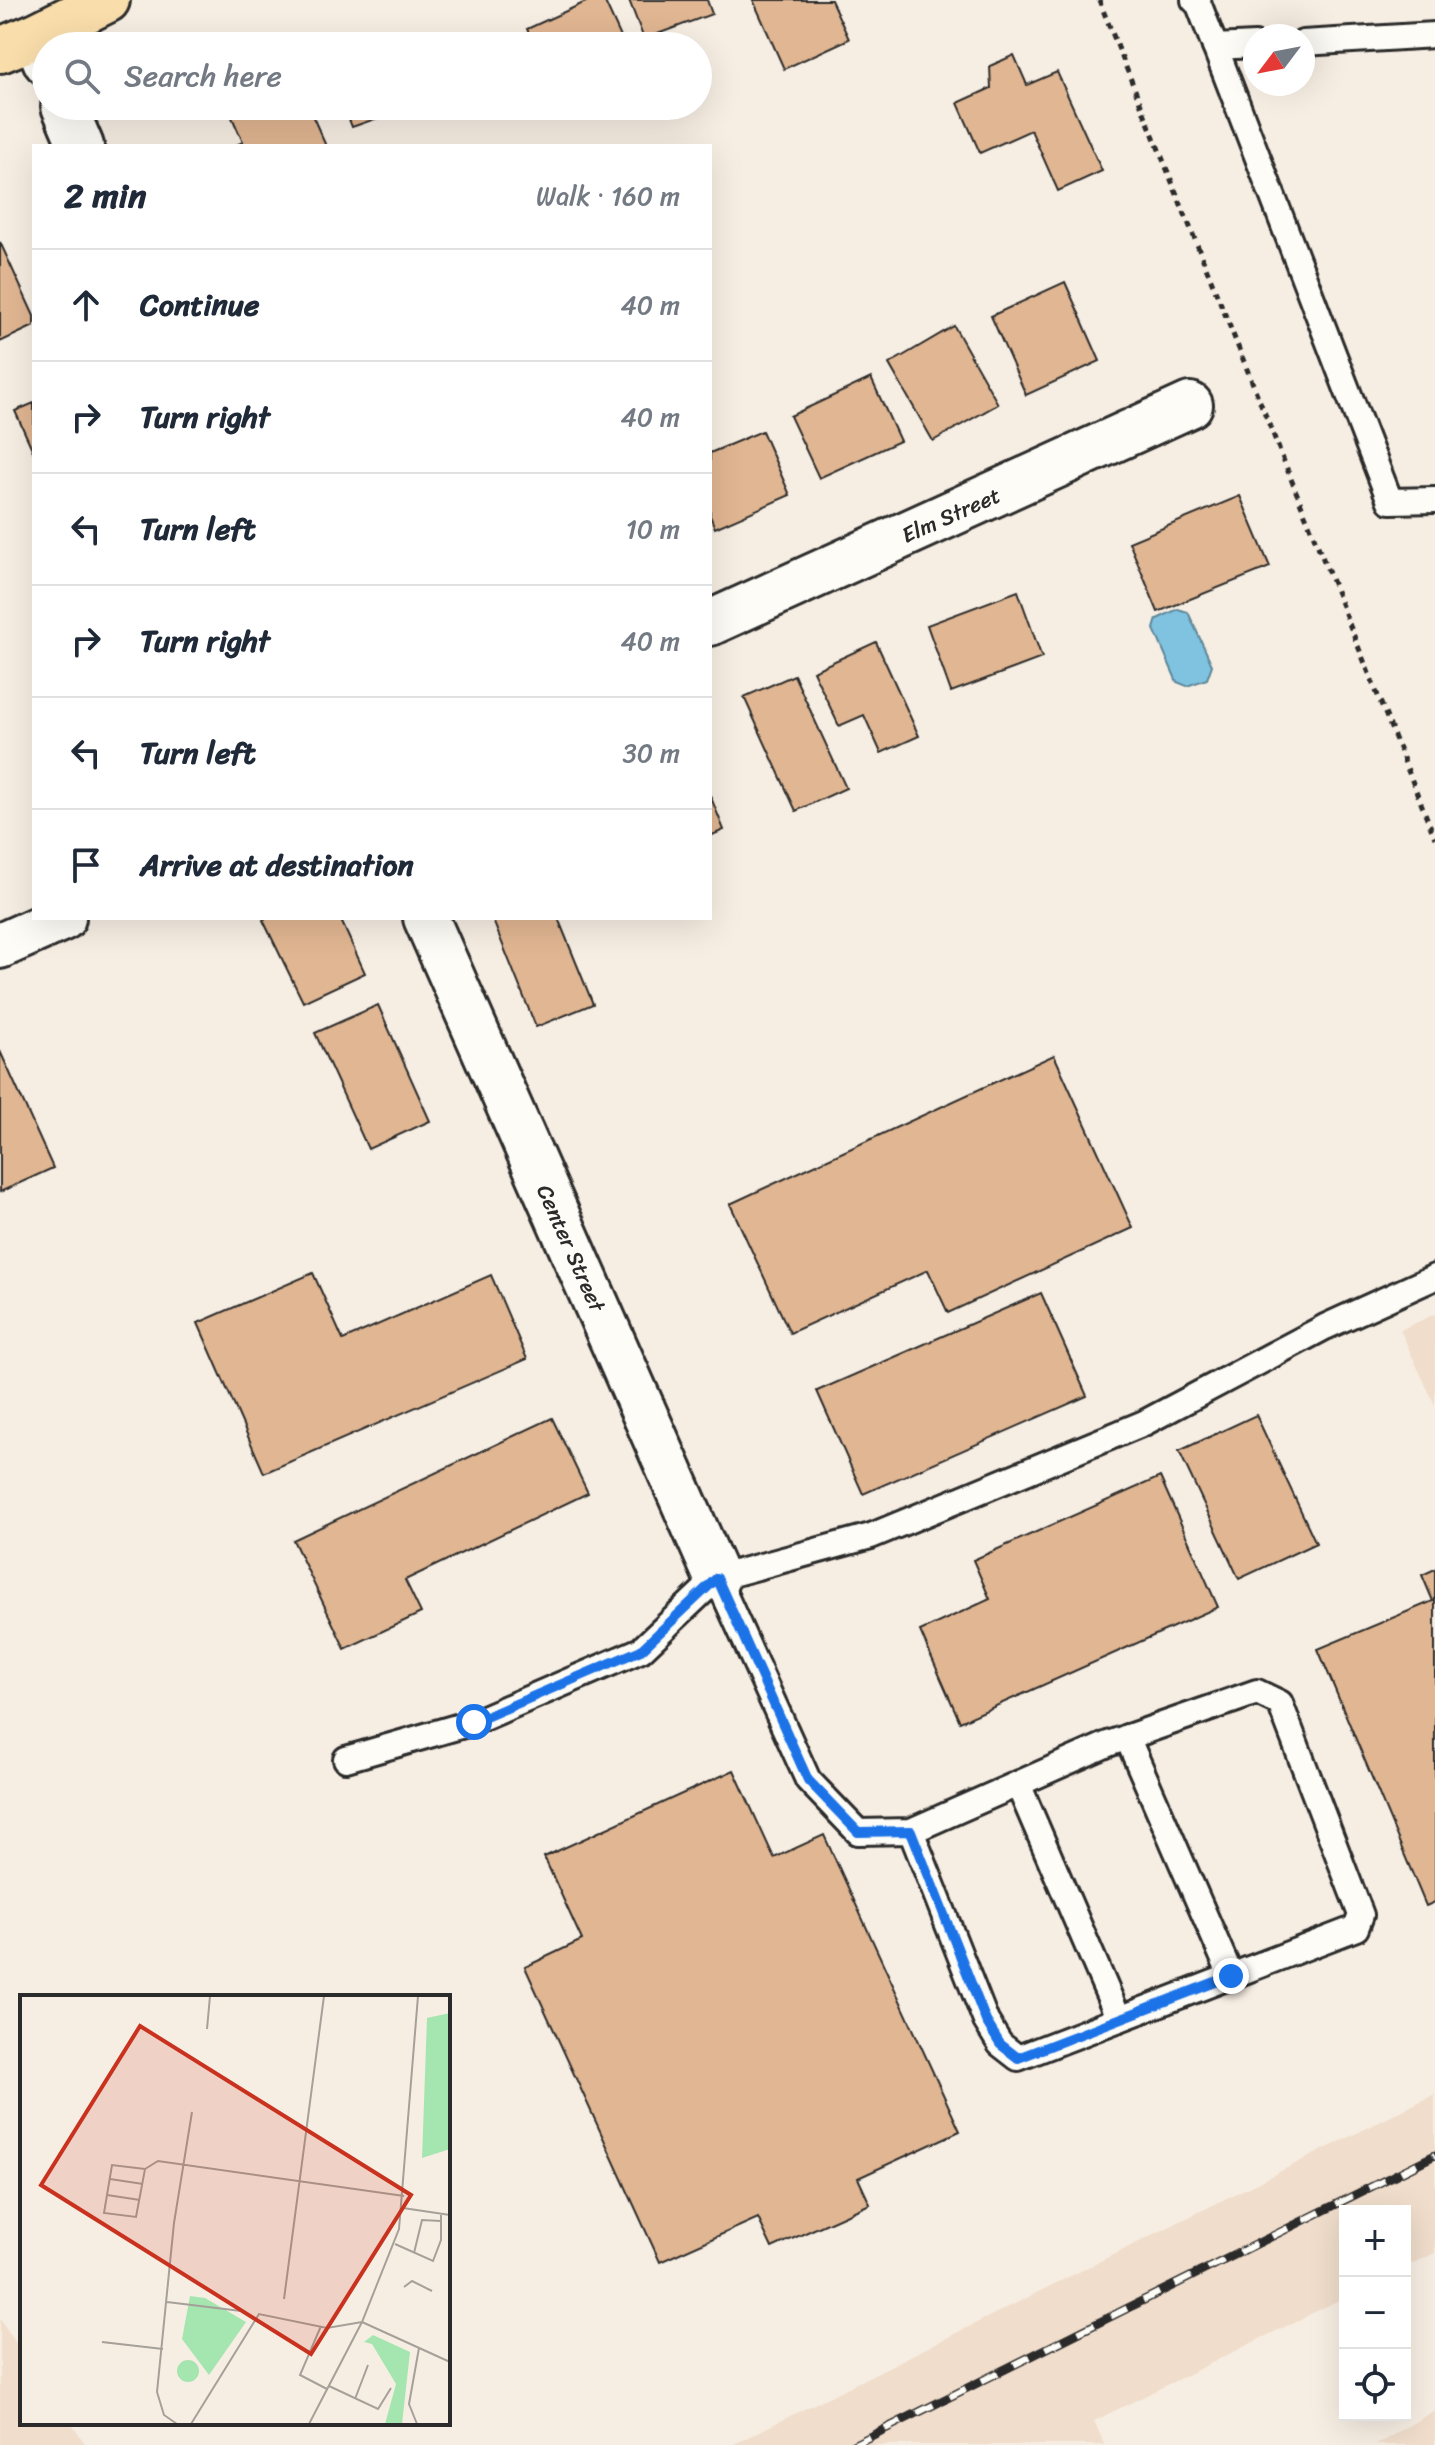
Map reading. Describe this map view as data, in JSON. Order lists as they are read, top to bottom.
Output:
{
  "streets": {
    "street": ["Elm Street", "Center Street"]
  },
  "north": "bottom left",
  "page": {
    "search": "Search here",
    "heading": ["2 min", "Walk · 160 m"],
    "list": [
      ["Continue", "40 m"],
      ["Turn right", "40 m"],
      ["Turn left", "10 m"],
      ["Turn right", "40 m"],
      ["Turn left", "30 m"],
      "Arrive at destination"
    ],
    "map_buttons": ["+", "−"]
  }
}
